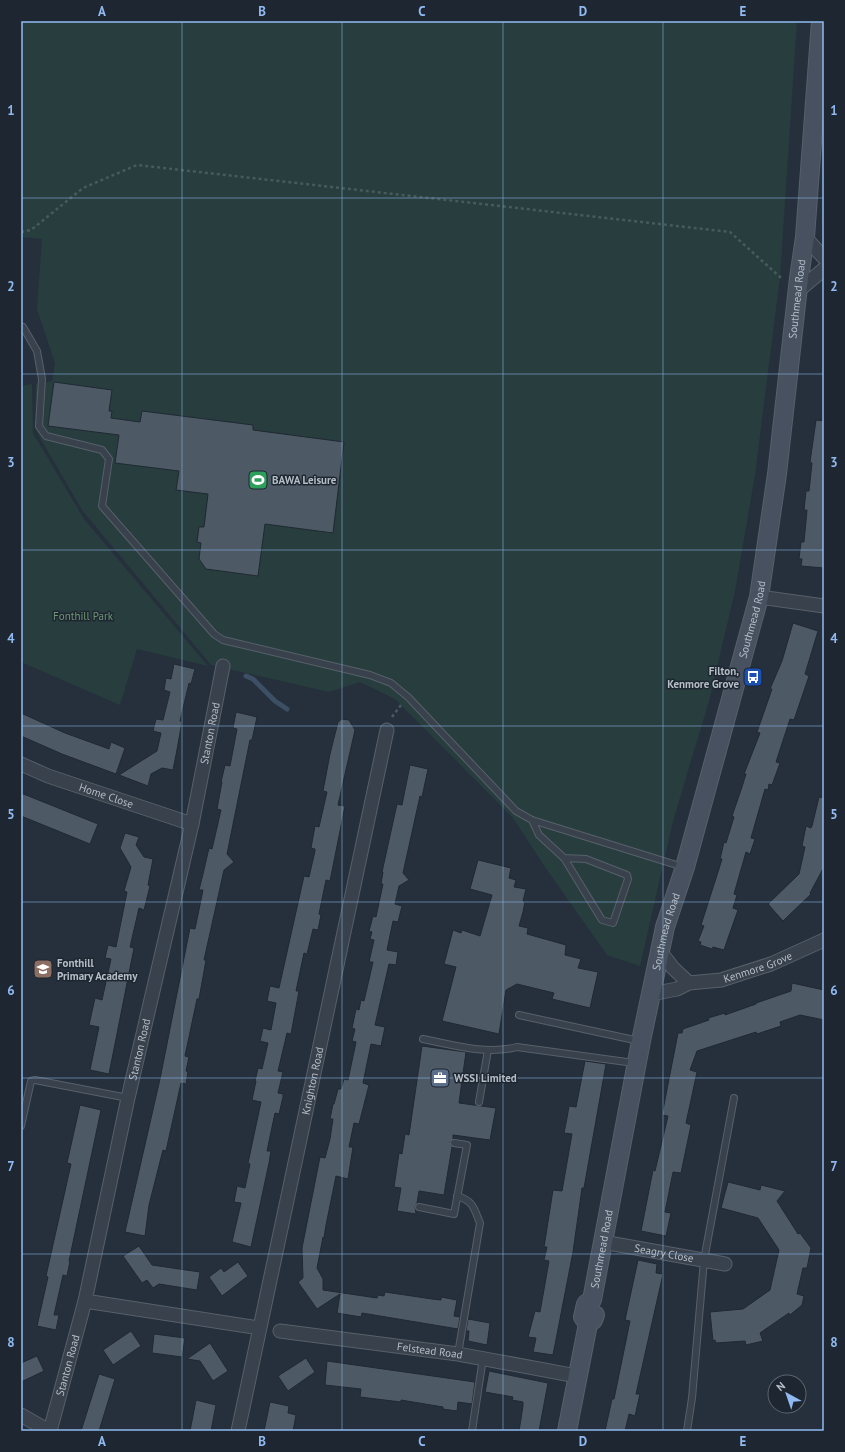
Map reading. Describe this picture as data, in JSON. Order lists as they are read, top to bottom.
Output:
{
  "streets": {
    "main road": ["Southmead Road"],
    "street": [
      "Stanton Road",
      "Home Close",
      "Kenmore Grove",
      "Knighton Road",
      "Seagry Close",
      "Felstead Road"
    ]
  },
  "crossings": [
    ["Southmead Road", "Kenmore Grove"],
    ["Southmead Road", "Seagry Close"],
    ["Southmead Road", "Felstead Road"],
    ["Stanton Road", "Home Close"]
  ],
  "parks": ["Fonthill Park"],
  "places": {
    "sports": ["BAWA Leisure"],
    "bus stop": ["Filton, Kenmore Grove"],
    "school or university": ["Fonthill Primary Academy"],
    "office": ["WSSI Limited"]
  },
  "north": "top left",
  "grid": {
    "columns": [
      "A",
      "B",
      "C",
      "D",
      "E"
    ],
    "rows": [
      "1",
      "2",
      "3",
      "4",
      "5",
      "6",
      "7",
      "8"
    ]
  }
}
